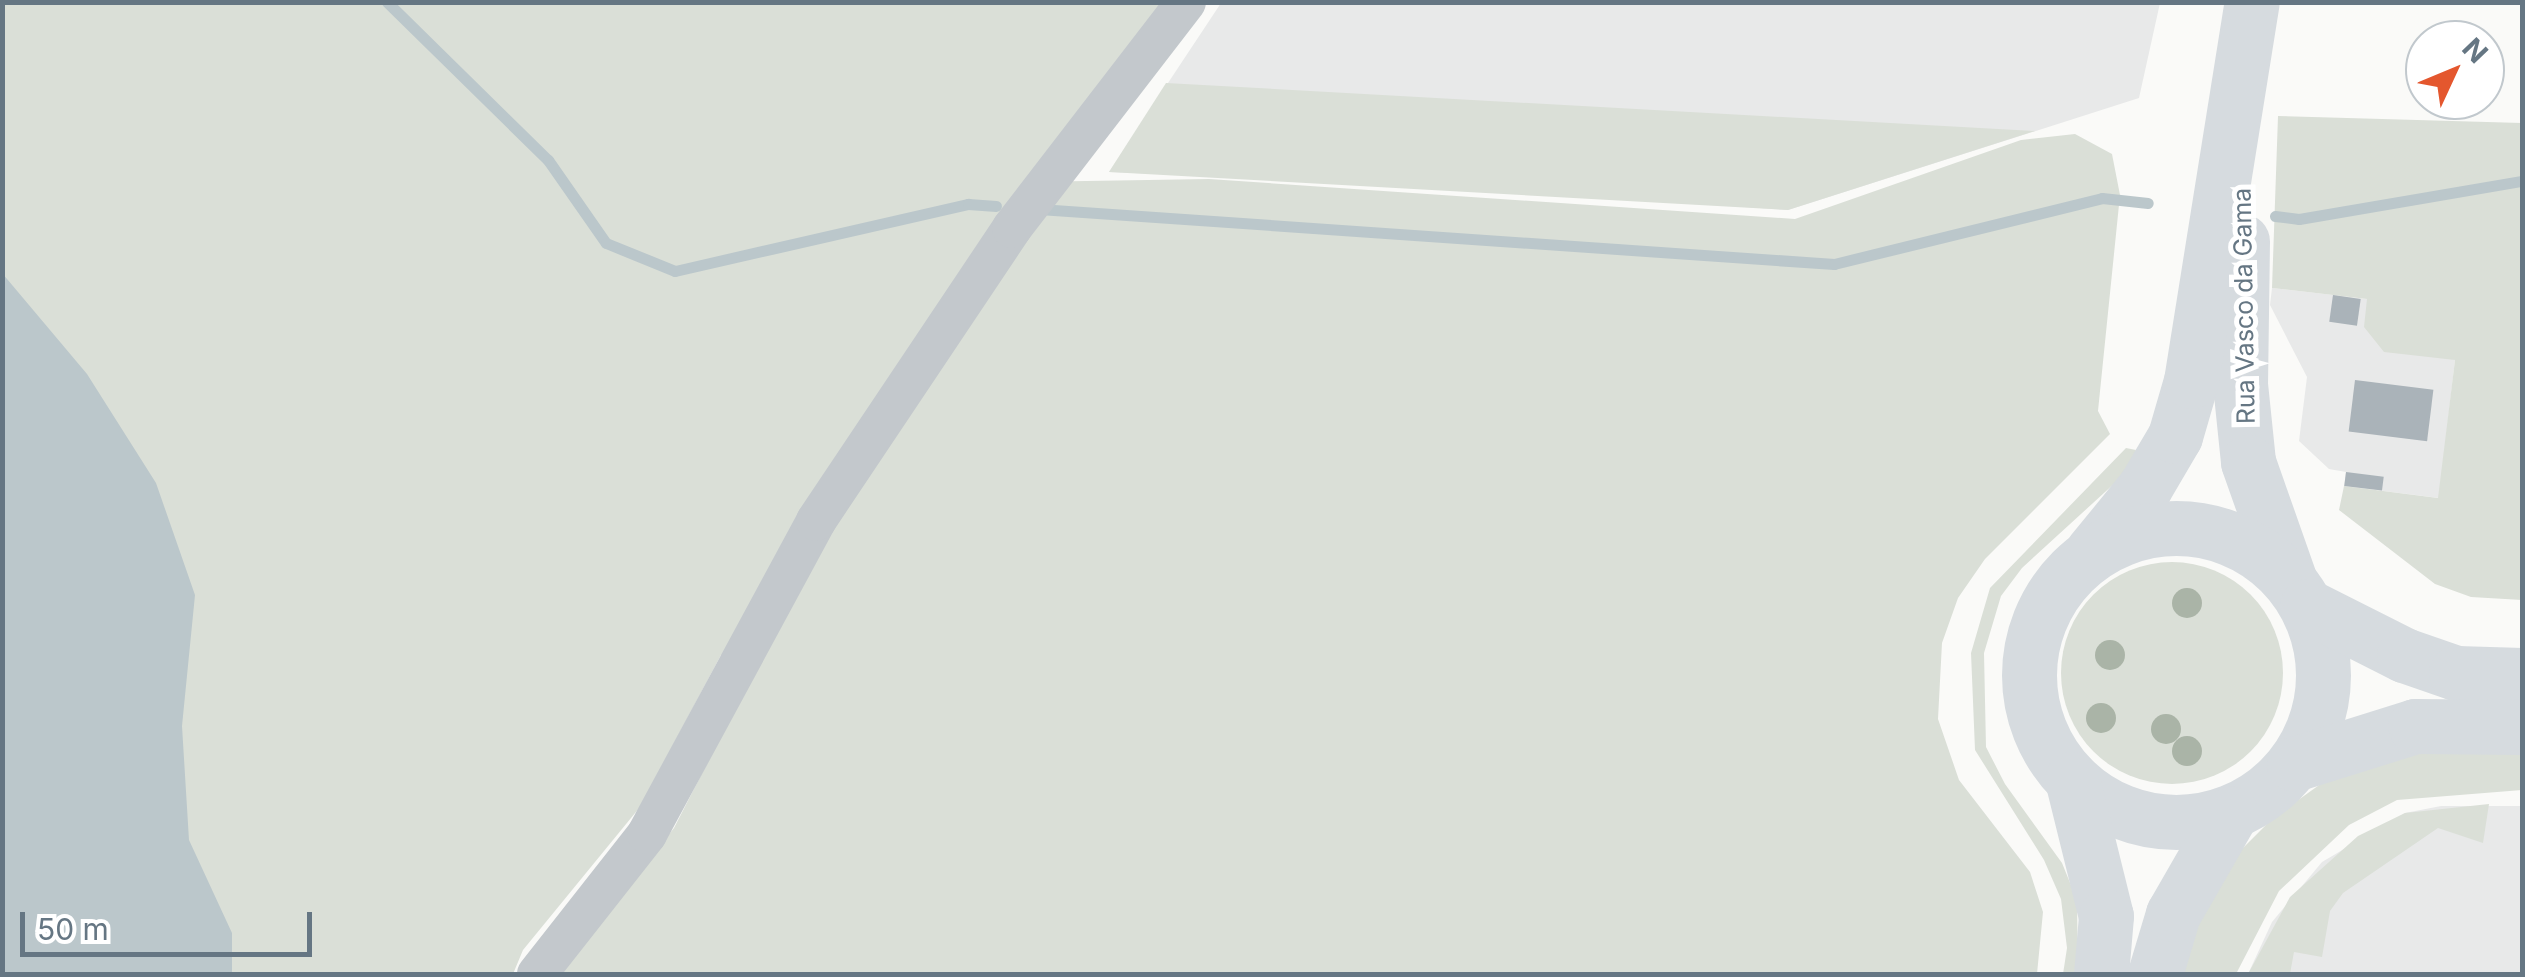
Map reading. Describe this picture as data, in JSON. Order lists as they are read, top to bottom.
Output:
{
  "streets": {
    "main road": ["Rua Vasco da Gama"]
  },
  "scale_bar": "50 m",
  "north": "top right"
}
